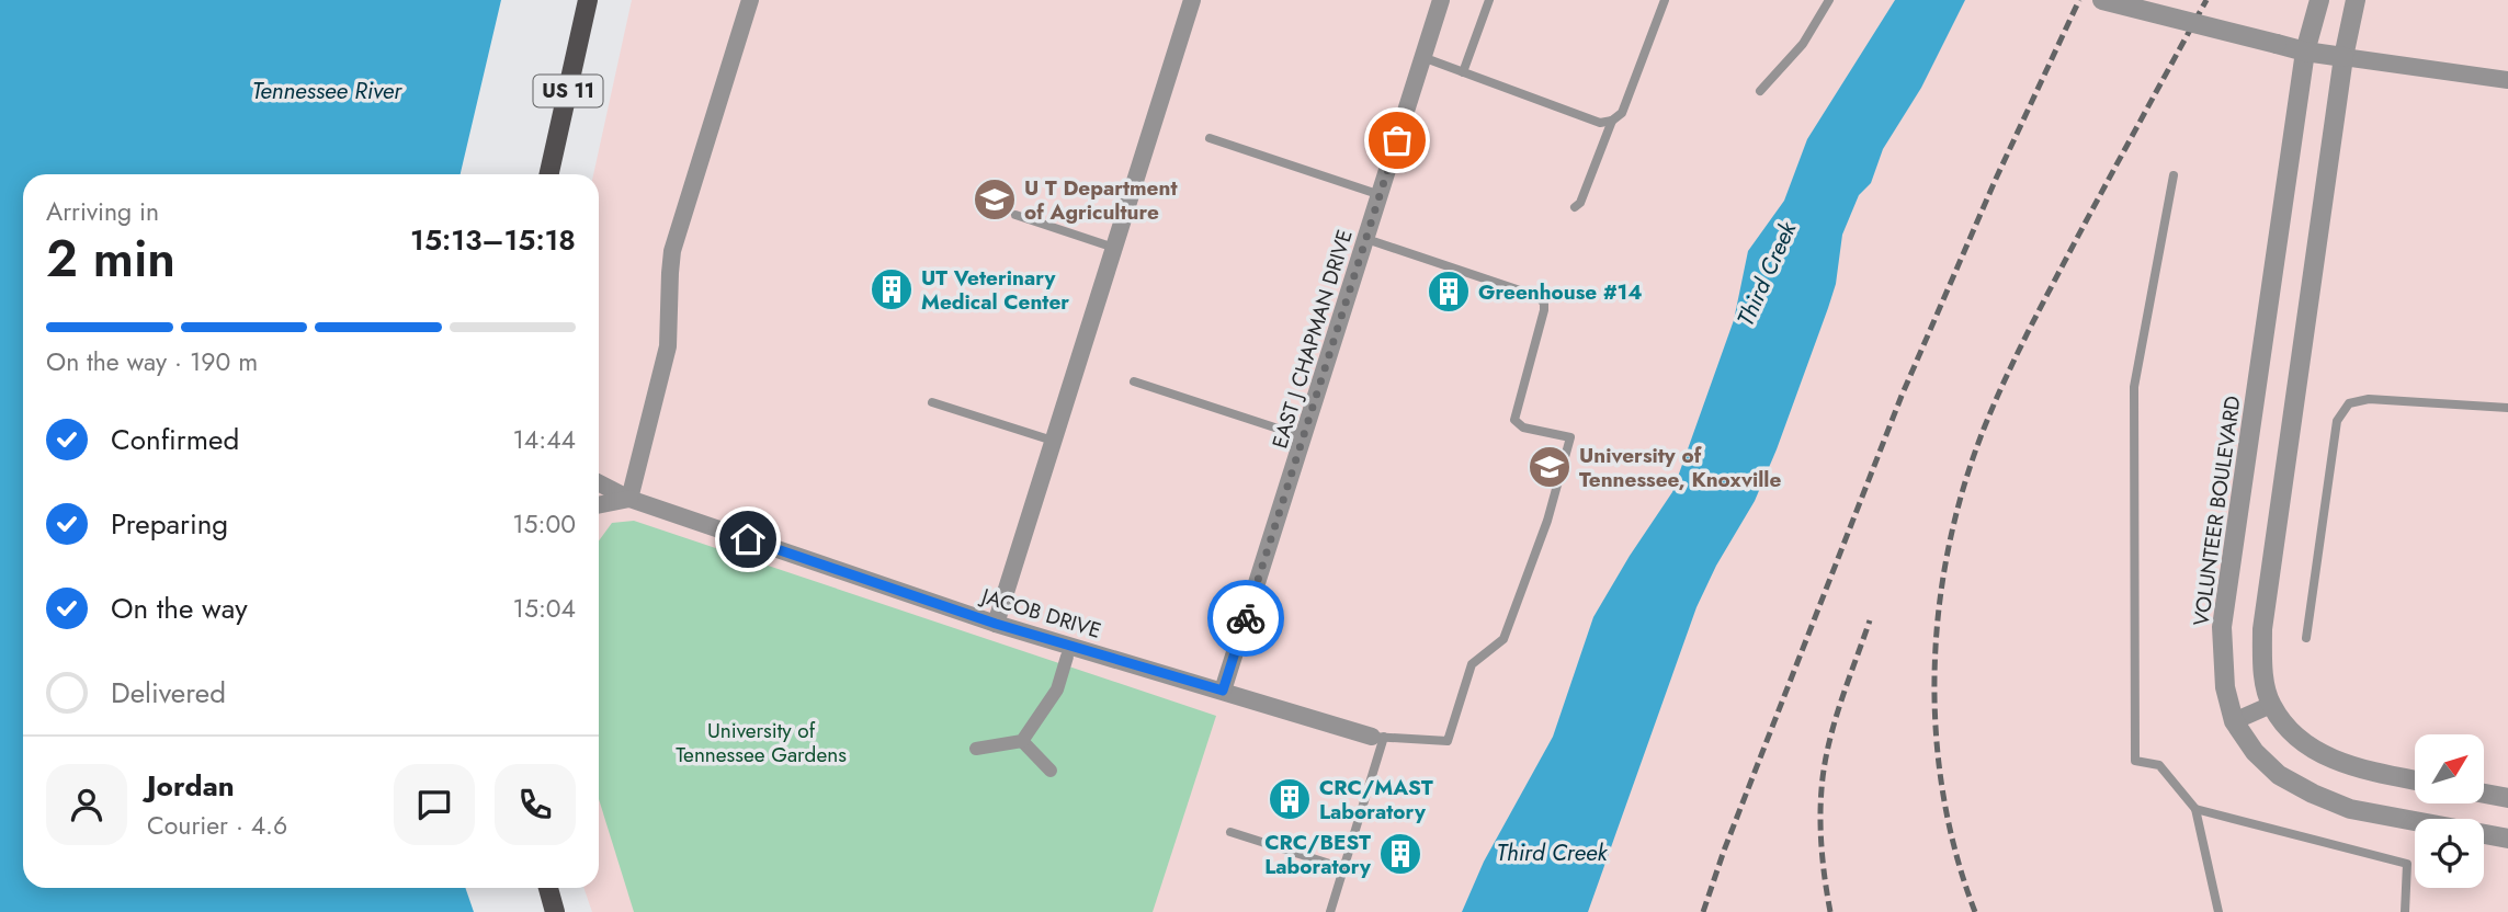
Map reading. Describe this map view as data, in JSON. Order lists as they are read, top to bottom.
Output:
{
  "streets": {
    "main road": ["US 11"],
    "street": ["EAST J CHAPMAN DRIVE", "VOLUNTEER BOULEVARD", "JACOB DRIVE"]
  },
  "crossings": [
    ["EAST J CHAPMAN DRIVE", "JACOB DRIVE"]
  ],
  "water": ["Tennessee River", "Third Creek"],
  "parks": ["University of Tennessee Gardens"],
  "places": {
    "school or university": ["U T Department of Agriculture", "University of Tennessee, Knoxville"],
    "building": [
      "UT Veterinary Medical Center",
      "Greenhouse #14",
      "CRC/MAST Laboratory",
      "CRC/BEST Laboratory"
    ]
  },
  "north": "top right",
  "page": {
    "heading": ["2 min", "Arriving in", "15:13–15:18"],
    "panel": ["Jordan", "Courier · 4.6"],
    "bar": "On the way · 190 m",
    "list": [
      ["Confirmed", "14:44"],
      ["Preparing", "15:00"],
      ["On the way", "15:04"],
      "Delivered"
    ]
  }
}
